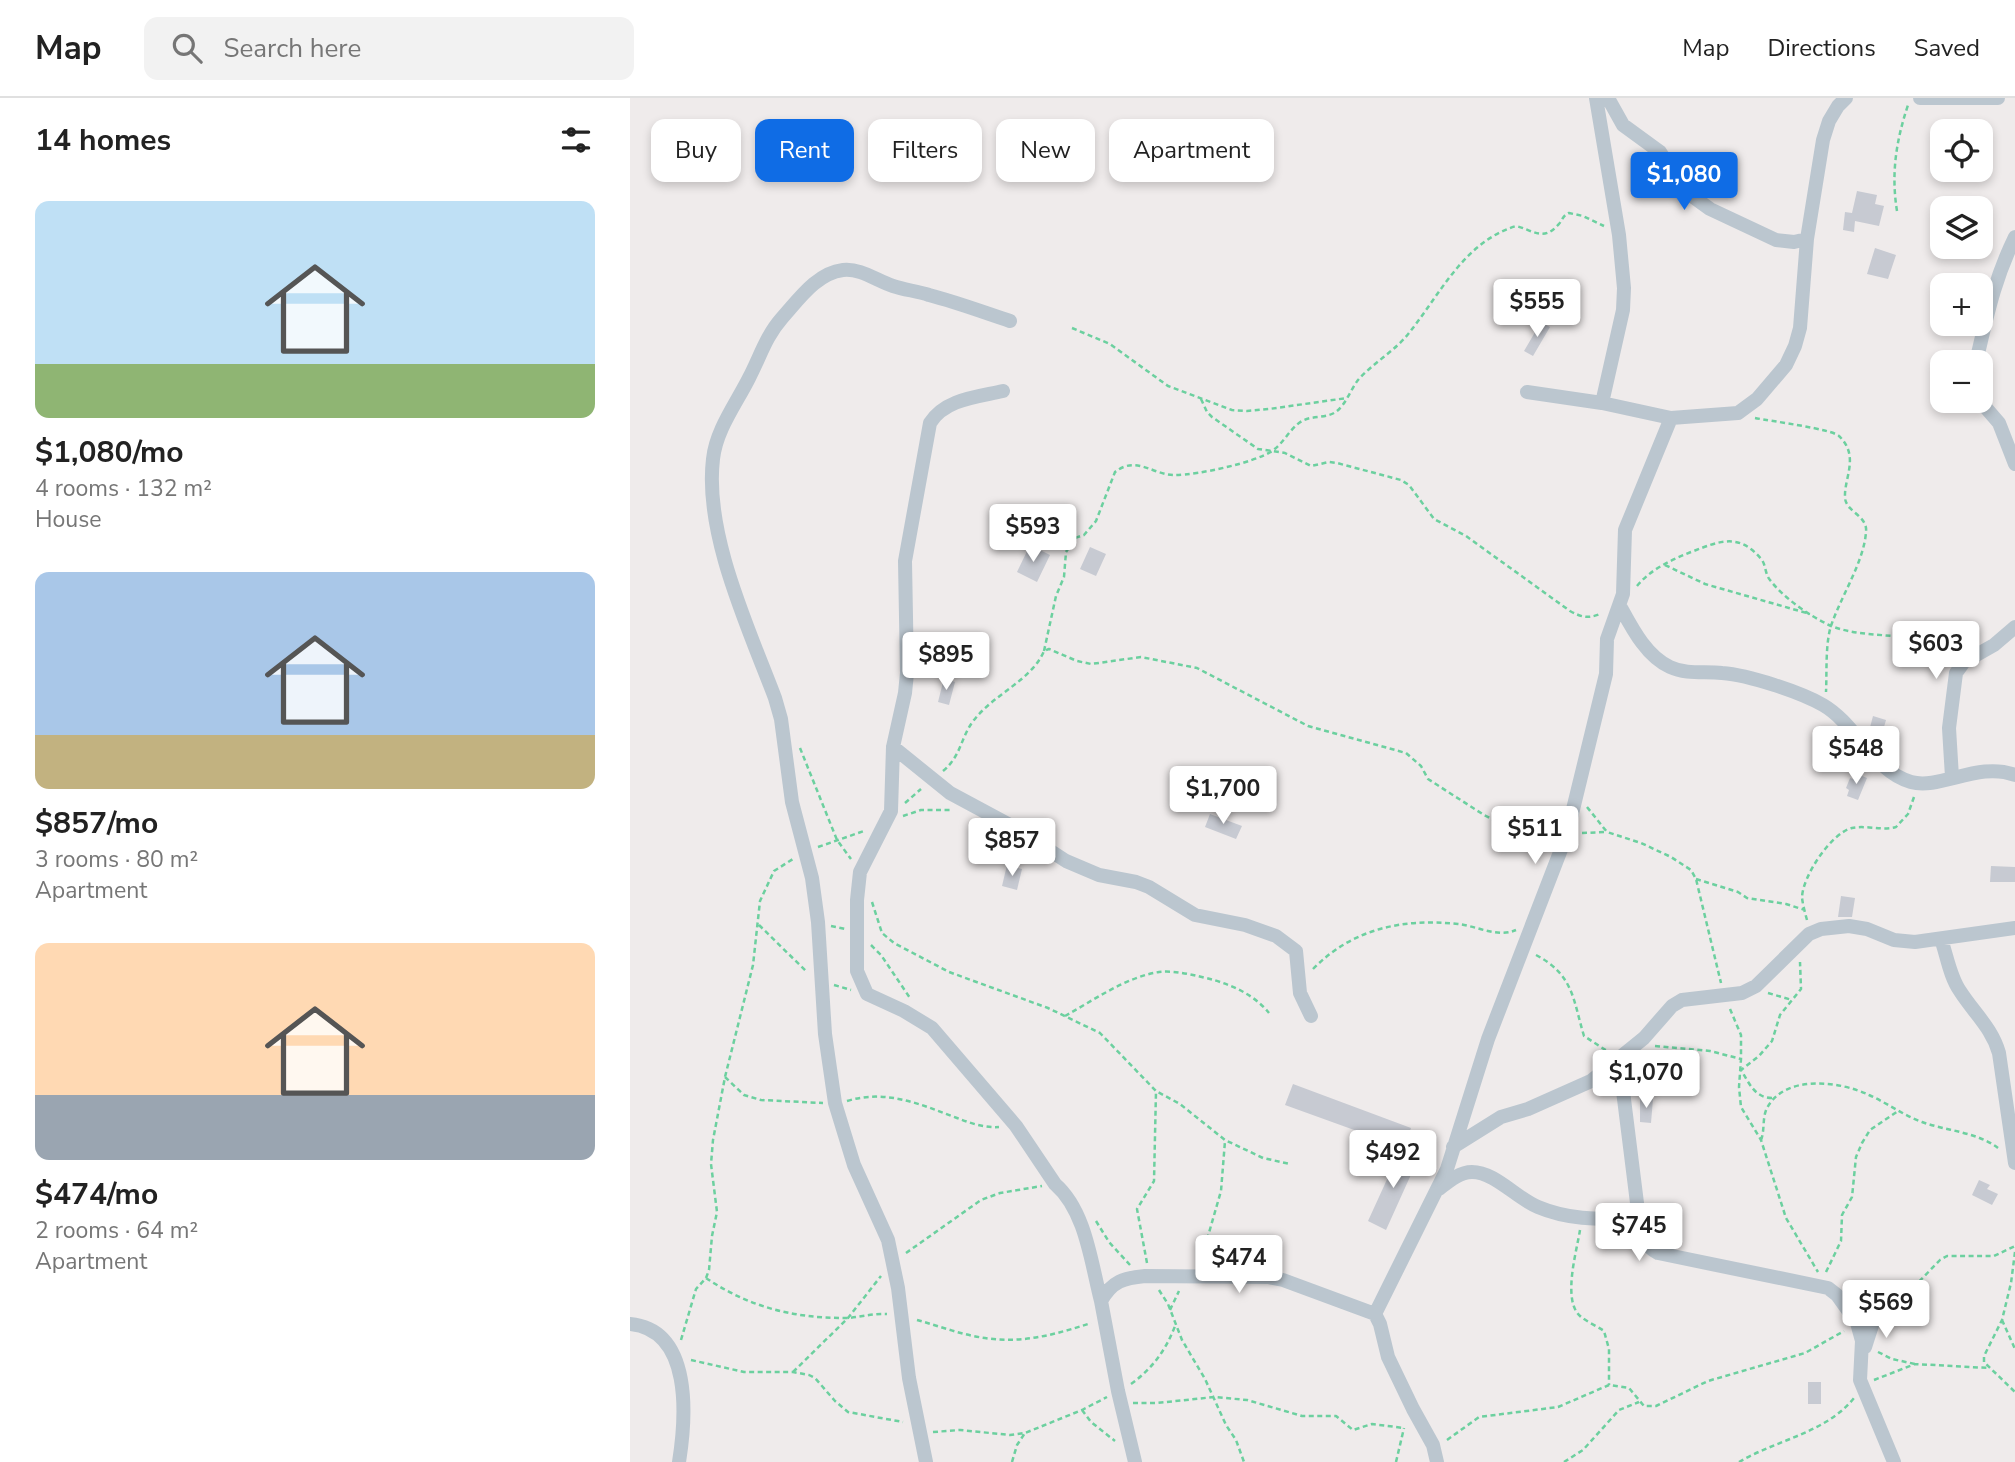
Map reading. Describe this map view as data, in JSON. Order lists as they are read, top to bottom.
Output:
{
  "page": {
    "header": "Map",
    "search": "Search here",
    "nav": ["Map", "Directions", "Saved"],
    "heading": "14 homes",
    "map_buttons": ["+", "−"],
    "chip": [
      "Buy",
      "Rent",
      "Filters",
      "New",
      "Apartment"
    ],
    "price": [
      "$1,080",
      "$555",
      "$593",
      "$603",
      "$895",
      "$548",
      "$1,700",
      "$511",
      "$857",
      "$1,070",
      "$492",
      "$745",
      "$474",
      "$569"
    ],
    "list": [
      {
        "name": "$1,080/mo",
        "note": "4 rooms · 132 m² · House"
      },
      {
        "name": "$857/mo",
        "note": "3 rooms · 80 m² · Apartment"
      },
      {
        "name": "$474/mo",
        "note": "2 rooms · 64 m² · Apartment"
      }
    ]
  }
}
